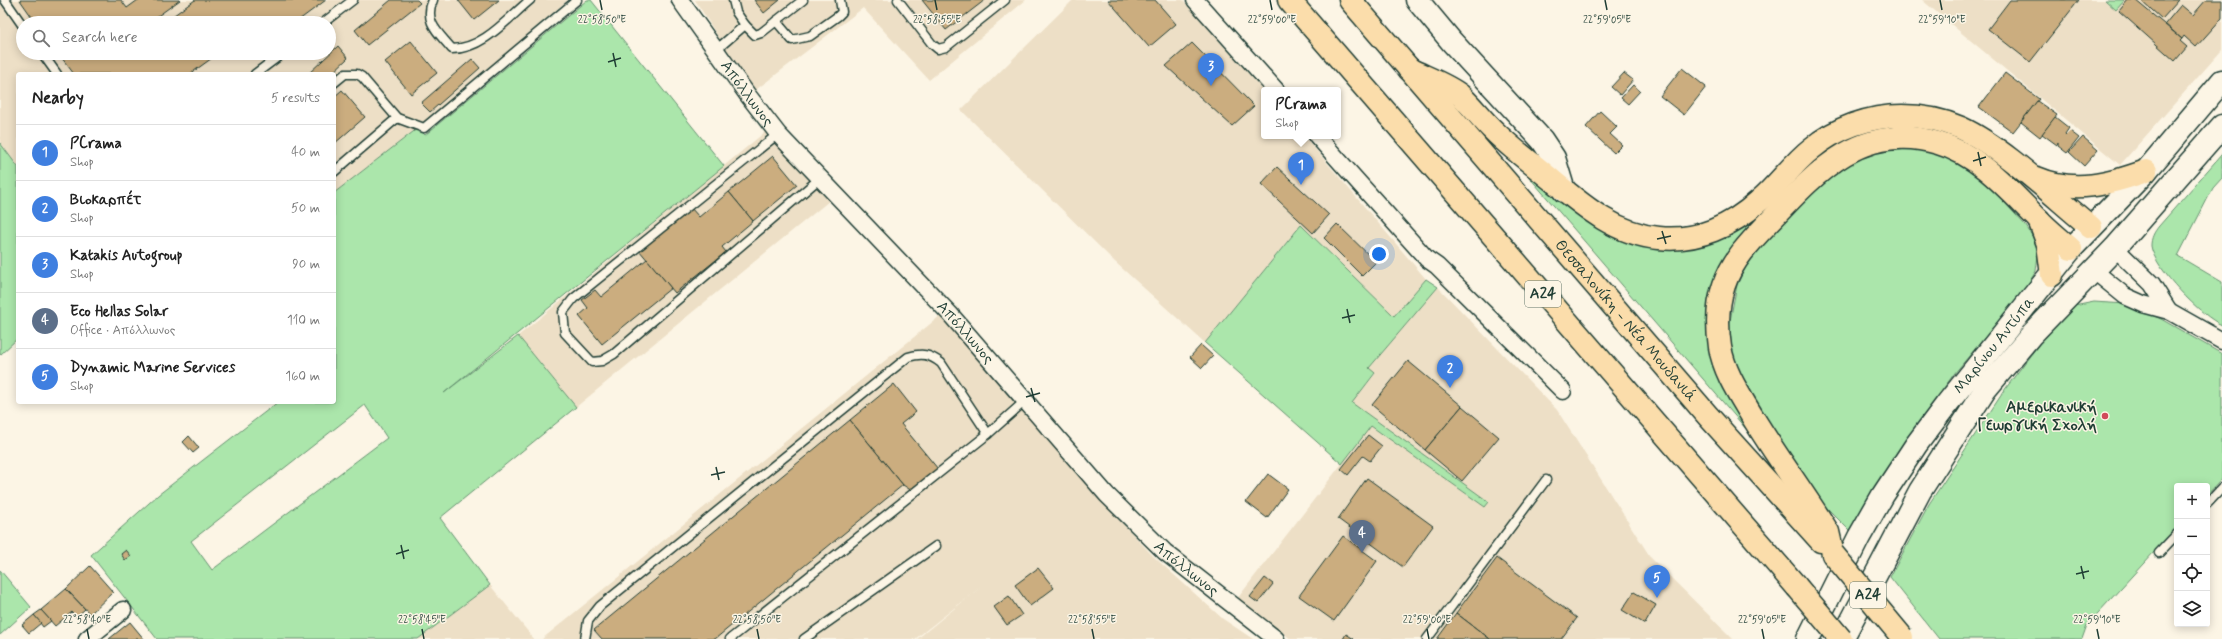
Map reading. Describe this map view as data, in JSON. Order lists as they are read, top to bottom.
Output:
{
  "streets": {
    "highway": ["Α24", "Θεσσαλονίκη - Νέα Μουδανιά"],
    "main road": ["Μαρίνου Αντύπα"],
    "street": ["Απόλλωνος"]
  },
  "crossings": [
    ["Α24", "Μαρίνου Αντύπα"]
  ],
  "places": ["Αμερικανική Γεωργική Σχολή"],
  "page": {
    "search": "Search here",
    "pins": [
      "3",
      "1",
      "2",
      "4",
      "5"
    ],
    "heading": ["Nearby", "5 results"],
    "popup": ["PCrama", "Shop"],
    "list": [
      {
        "mark": "1",
        "name": "PCrama",
        "note": "Shop",
        "value": "40 m"
      },
      {
        "mark": "2",
        "name": "Βιοκαρπέτ",
        "note": "Shop",
        "value": "50 m"
      },
      {
        "mark": "3",
        "name": "Katakis Autogroup",
        "note": "Shop",
        "value": "90 m"
      },
      {
        "mark": "4",
        "name": "Eco Hellas Solar",
        "note": "Office · Απόλλωνος",
        "value": "110 m"
      },
      {
        "mark": "5",
        "name": "Dynamic Marine Services",
        "note": "Shop",
        "value": "160 m"
      }
    ],
    "map_buttons": ["+", "−"]
  },
  "coordinates": [
    "22°58'50\"E",
    "22°58'55\"E",
    "22°59'00\"E",
    "22°59'05\"E",
    "22°59'10\"E",
    "22°58'40\"E",
    "22°58'45\"E"
  ]
}
